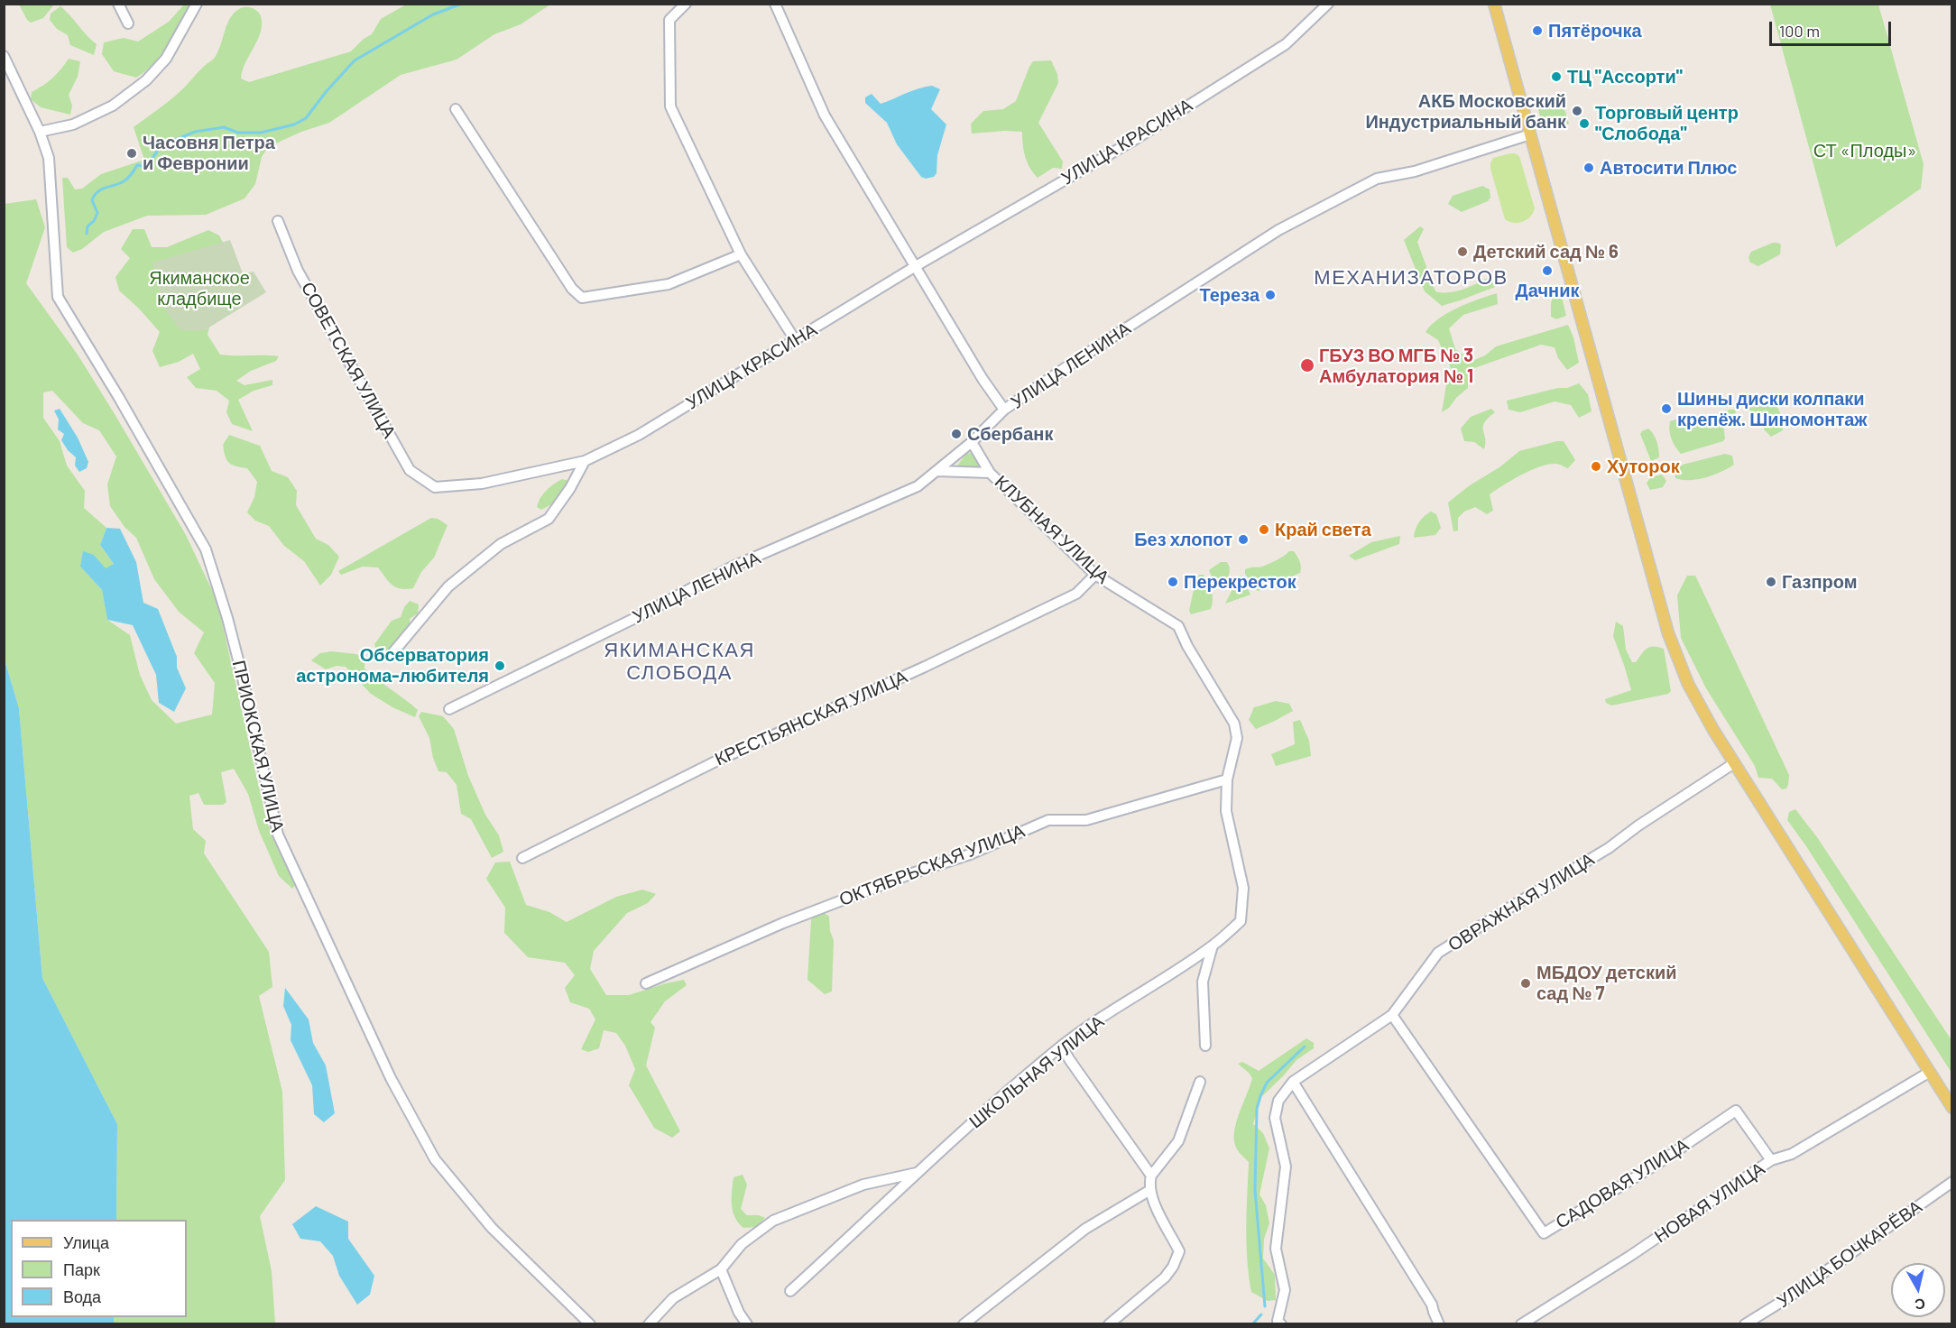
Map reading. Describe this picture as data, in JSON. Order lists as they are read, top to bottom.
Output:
{
  "streets": {
    "street": [
      "УЛИЦА КРАСИНА",
      "СОВЕТСКАЯ УЛИЦА",
      "УЛИЦА ЛЕНИНА",
      "КЛУБНАЯ УЛИЦА",
      "КРЕСТЬЯНСКАЯ УЛИЦА",
      "ПРИОКСКАЯ УЛИЦА",
      "ОКТЯБРЬСКАЯ УЛИЦА",
      "ОВРАЖНАЯ УЛИЦА",
      "ШКОЛЬНАЯ УЛИЦА",
      "САДОВАЯ УЛИЦА",
      "НОВАЯ УЛИЦА",
      "УЛИЦА БОЧКАРЁВА"
    ]
  },
  "crossings": [
    ["УЛИЦА КРАСИНА", "СОВЕТСКАЯ УЛИЦА"],
    ["УЛИЦА ЛЕНИНА", "КЛУБНАЯ УЛИЦА"],
    ["КЛУБНАЯ УЛИЦА", "КРЕСТЬЯНСКАЯ УЛИЦА"],
    ["КЛУБНАЯ УЛИЦА", "ОКТЯБРЬСКАЯ УЛИЦА"],
    ["КЛУБНАЯ УЛИЦА", "ШКОЛЬНАЯ УЛИЦА"],
    ["ОВРАЖНАЯ УЛИЦА", "САДОВАЯ УЛИЦА"],
    ["САДОВАЯ УЛИЦА", "НОВАЯ УЛИЦА"]
  ],
  "districts": ["МЕХАНИЗАТОРОВ", "ЯКИМАНСКАЯ СЛОБОДА"],
  "parks": ["СТ «Плоды»", "Якиманское кладбище"],
  "places": [
    "Пятёрочка",
    "ТЦ \"Ассорти\"",
    "АКБ Московский Индустриальный банк",
    "Торговый центр \"Слобода\"",
    "Часовня Петра и Февронии",
    "Автосити Плюс",
    "Детский сад № 6",
    "Дачник",
    "Тереза",
    "ГБУЗ ВО МГБ № 3 Амбулатория № 1",
    "Шины диски колпаки крепёж. Шиномонтаж",
    "Сбербанк",
    "Хуторок",
    "Край света",
    "Без хлопот",
    "Перекресток",
    "Газпром",
    "Обсерватория астронома-любителя",
    "МБДОУ детский сад № 7"
  ],
  "legend": ["Улица", "Парк", "Вода"],
  "scale_bar": "100 m",
  "north": "bottom"
}
